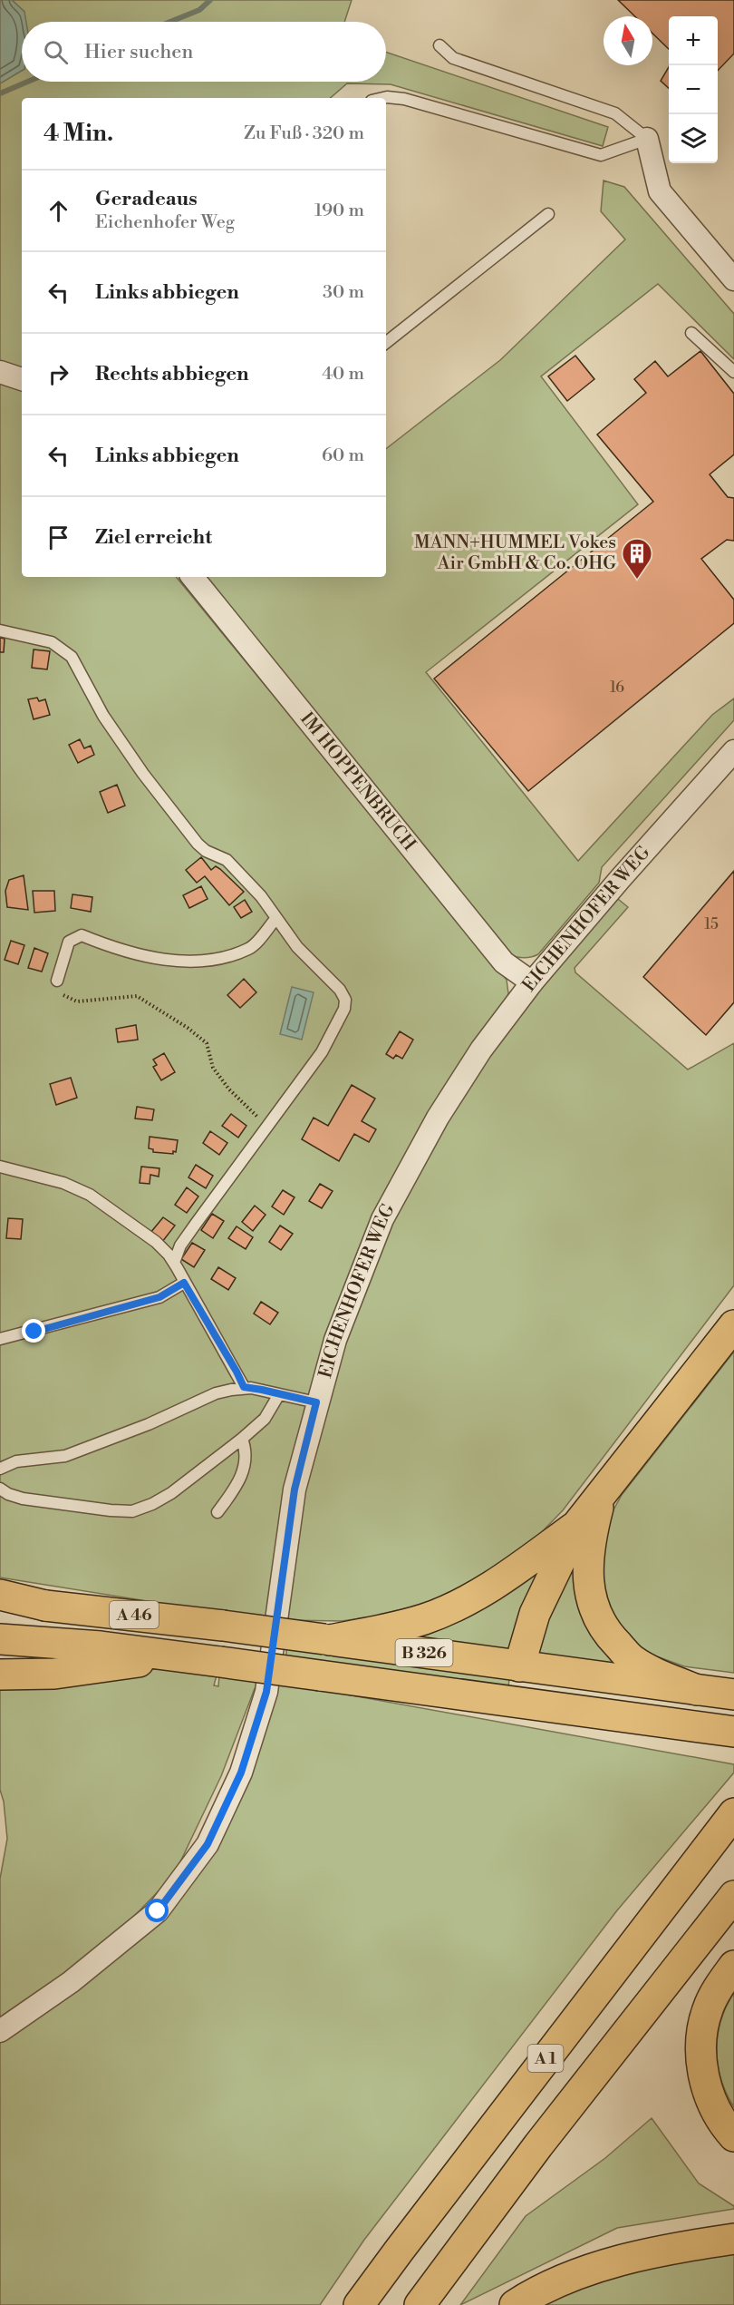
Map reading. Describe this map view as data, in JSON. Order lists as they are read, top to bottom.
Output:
{
  "streets": {
    "main road": ["A 46", "B 326", "A 1"],
    "street": ["IM HOPPENBRUCH", "EICHENHOFER WEG"]
  },
  "crossings": [
    ["IM HOPPENBRUCH", "EICHENHOFER WEG"],
    ["A 46", "B 326"]
  ],
  "places": {
    "building": ["MANN+HUMMEL Vokes Air GmbH & Co. OHG"]
  },
  "house_numbers": ["16", "15"],
  "north": "top",
  "page": {
    "map_buttons": ["+", "−"],
    "search": "Hier suchen",
    "heading": ["4 Min.", "Zu Fuß · 320 m"],
    "list": [
      ["Geradeaus", "Eichenhofer Weg", "190 m"],
      ["Links abbiegen", "30 m"],
      ["Rechts abbiegen", "40 m"],
      ["Links abbiegen", "60 m"],
      "Ziel erreicht"
    ]
  }
}
